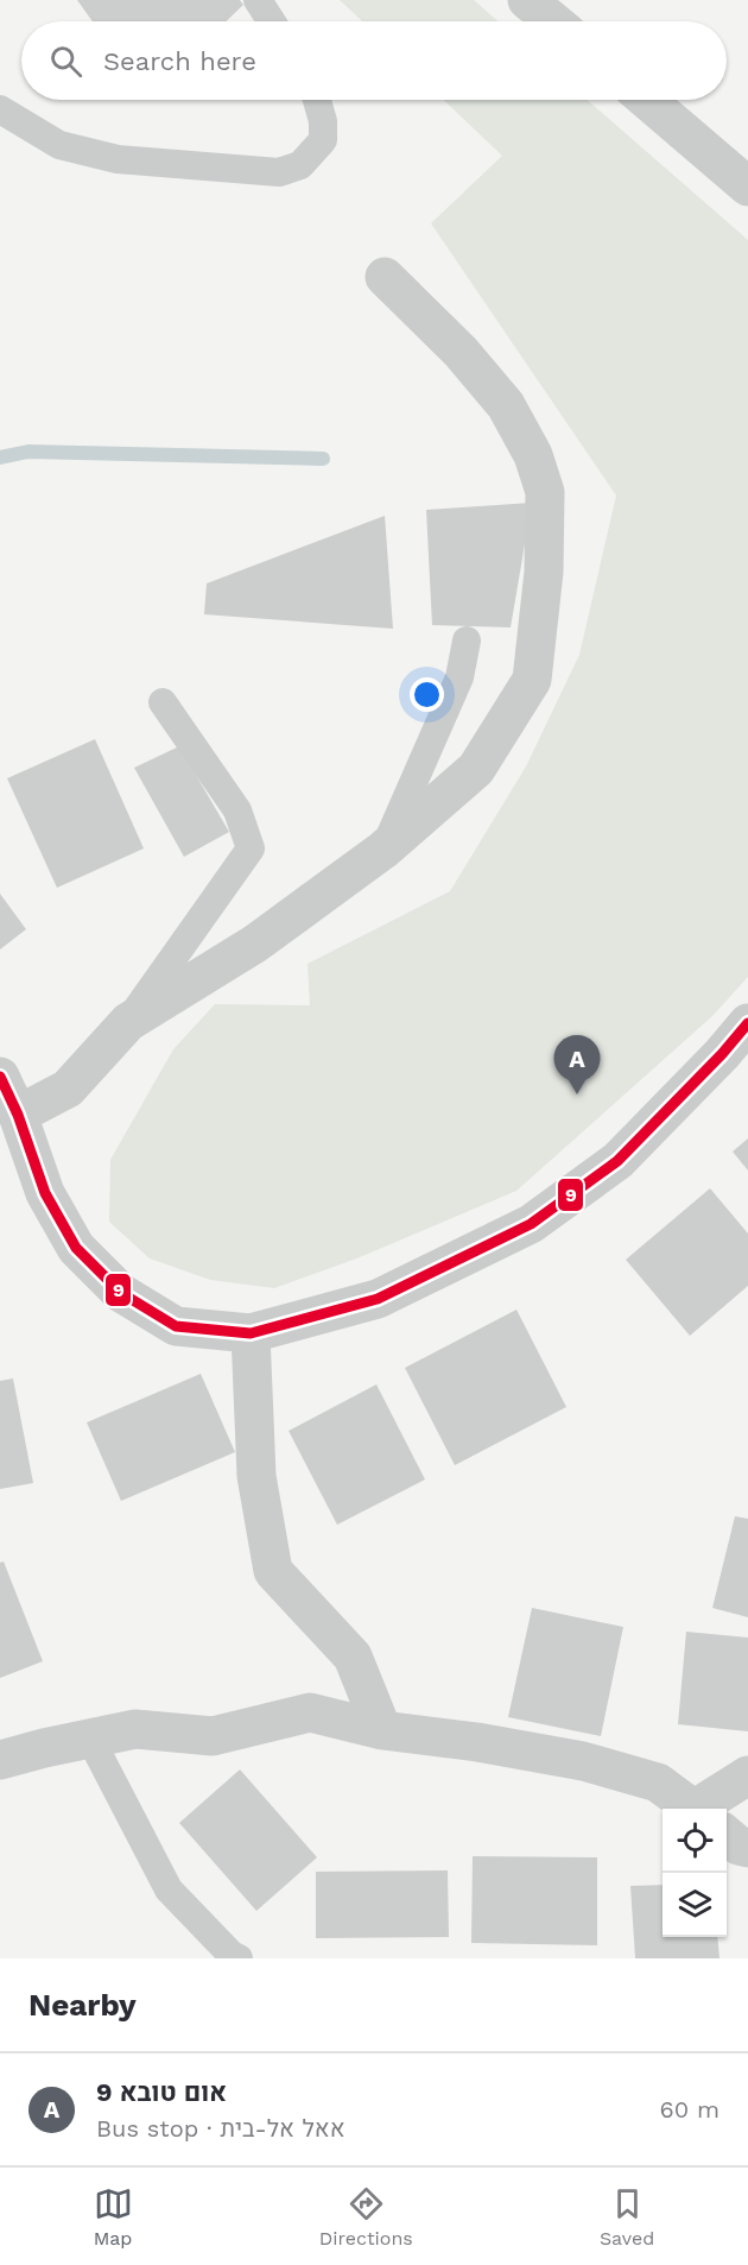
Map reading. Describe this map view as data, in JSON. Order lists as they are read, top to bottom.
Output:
{
  "lines": ["transit line 9"],
  "page": {
    "search": "Search here",
    "pins": "A",
    "heading": "Nearby",
    "list": [
      {
        "mark": "A",
        "name": "אום טובא 9",
        "note": "Bus stop · אאל אל-בית",
        "value": "60 m"
      }
    ],
    "nav": ["Map", "Directions", "Saved"]
  }
}
